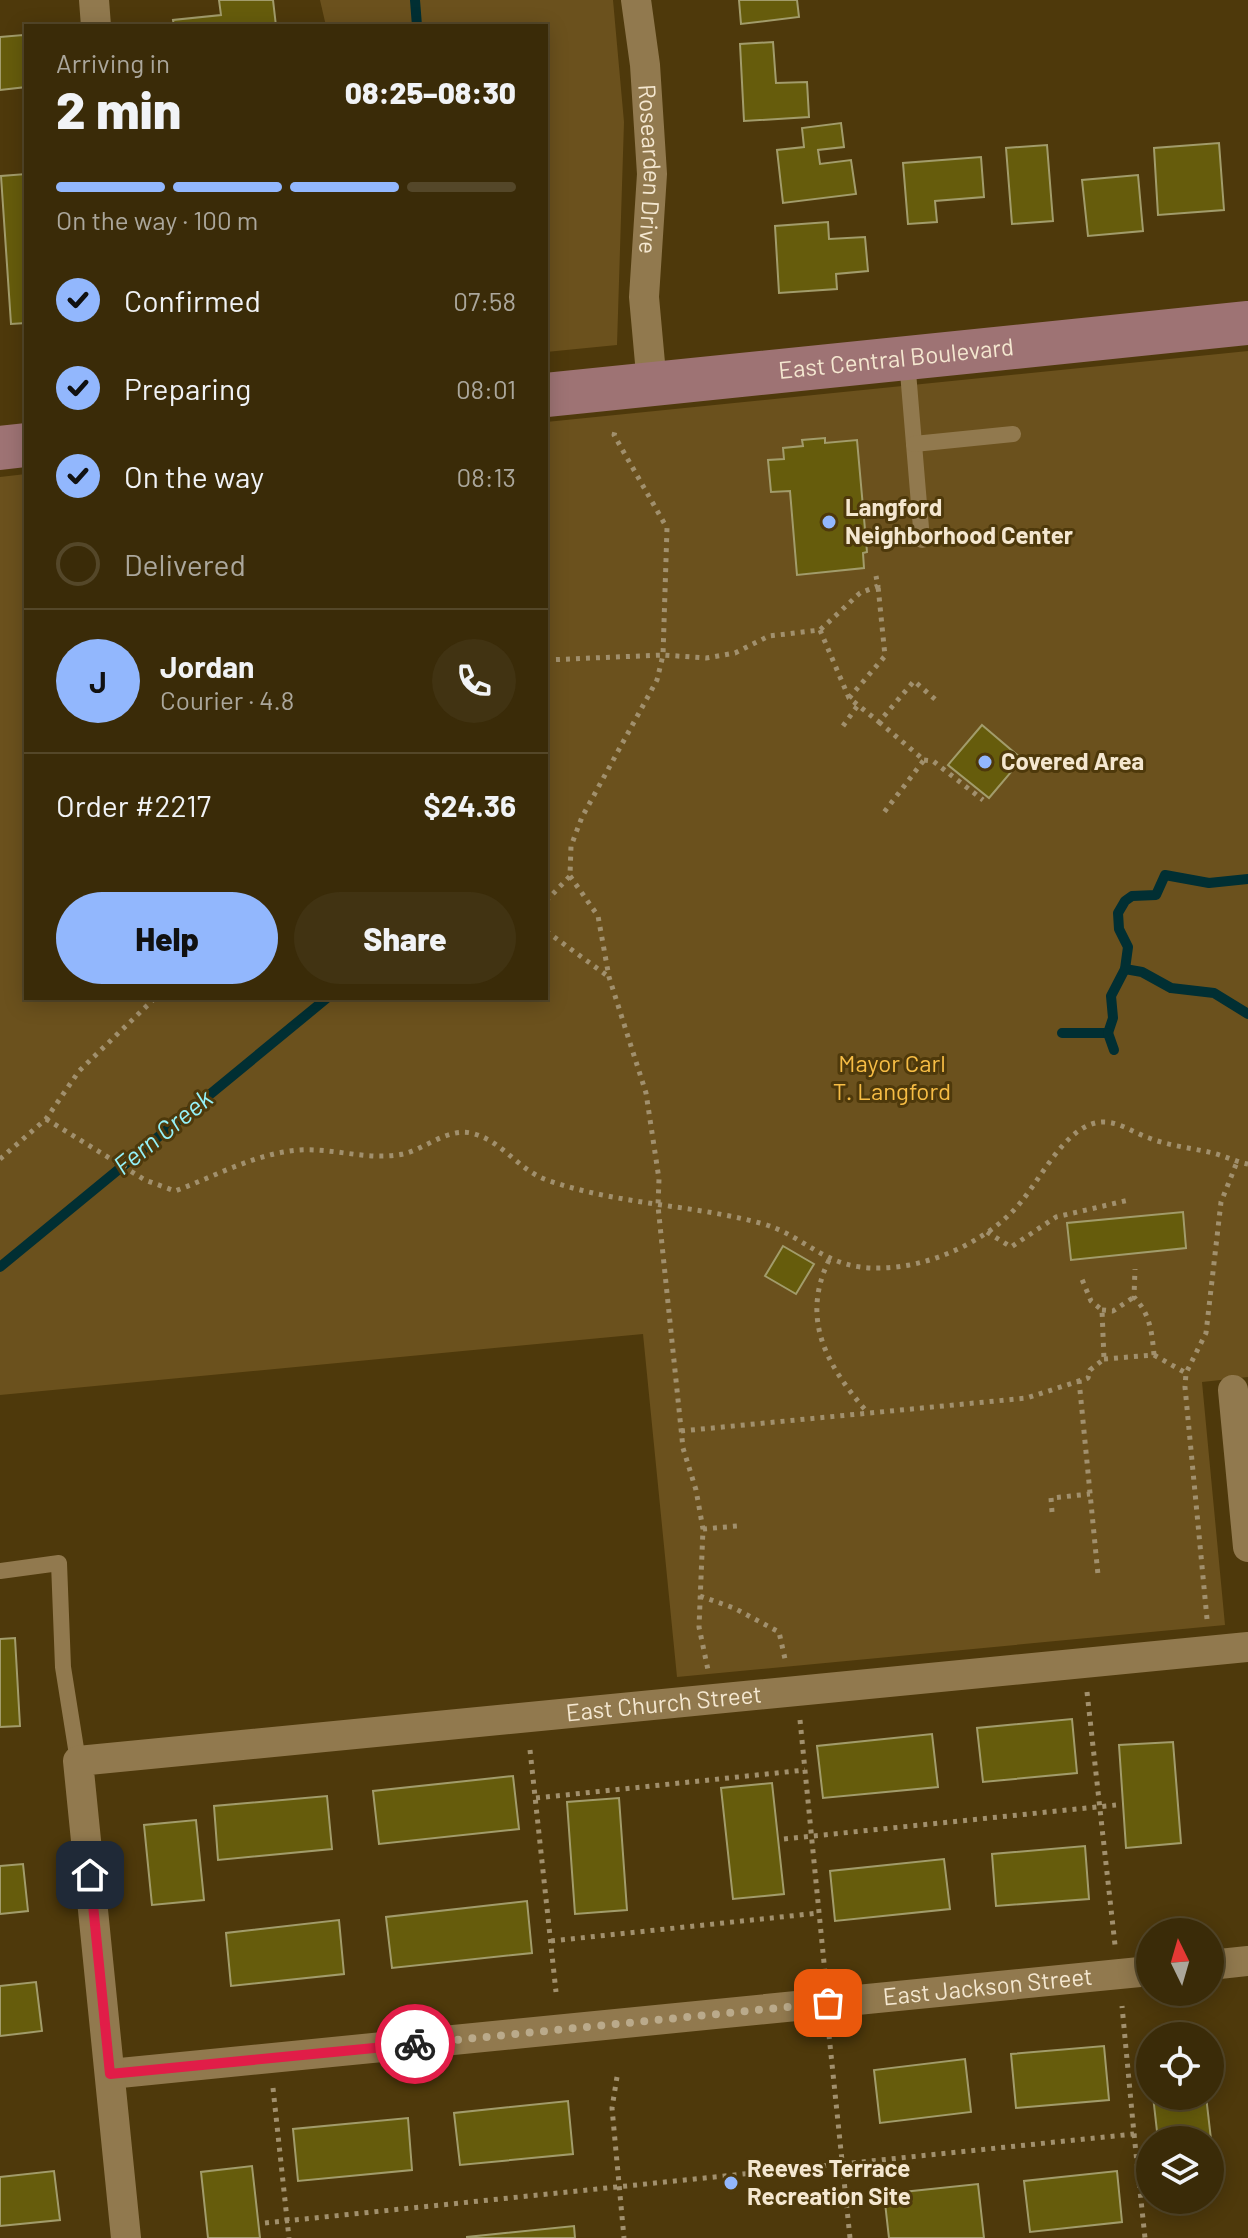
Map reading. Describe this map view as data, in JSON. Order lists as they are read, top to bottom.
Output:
{
  "streets": {
    "street": [
      "Rosearden Drive",
      "East Central Boulevard",
      "East Church Street",
      "East Jackson Street"
    ]
  },
  "crossings": [
    ["Rosearden Drive", "East Central Boulevard"]
  ],
  "water": ["Fern Creek"],
  "parks": ["Mayor Carl T. Langford"],
  "places": ["Langford Neighborhood Center", "Covered Area", "Reeves Terrace Recreation Site"],
  "north": "top",
  "page": {
    "heading": ["2 min", "Arriving in", "08:25–08:30"],
    "panel": [
      "Jordan",
      "Courier · 4.8",
      "Order #2217",
      "$24.36"
    ],
    "bar": "On the way · 100 m",
    "list": [
      ["Confirmed", "07:58"],
      ["Preparing", "08:01"],
      ["On the way", "08:13"],
      "Delivered"
    ],
    "round": "J",
    "buttons": ["Help", "Share"]
  }
}
